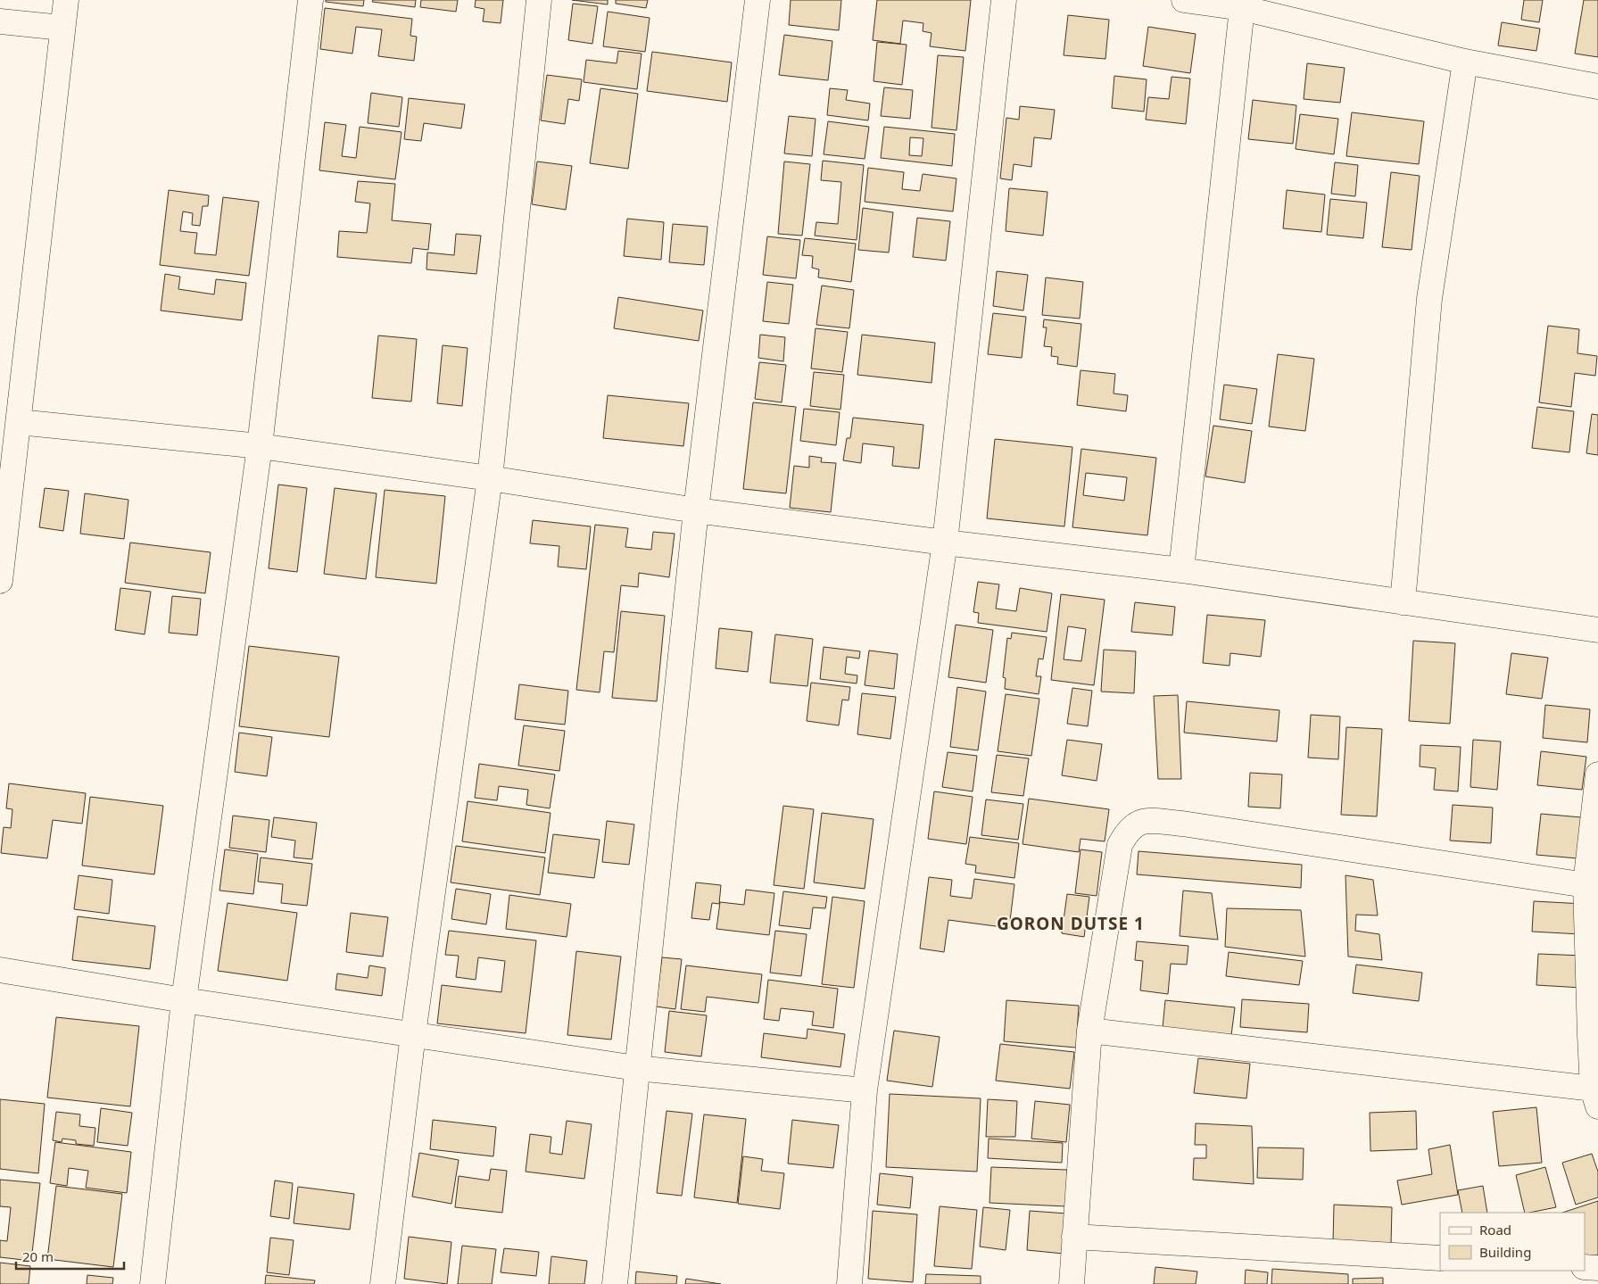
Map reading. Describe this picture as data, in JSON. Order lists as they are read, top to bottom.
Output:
{
  "districts": ["GORON DUTSE 1"],
  "legend": ["Road", "Building"],
  "scale_bar": "20 m"
}
